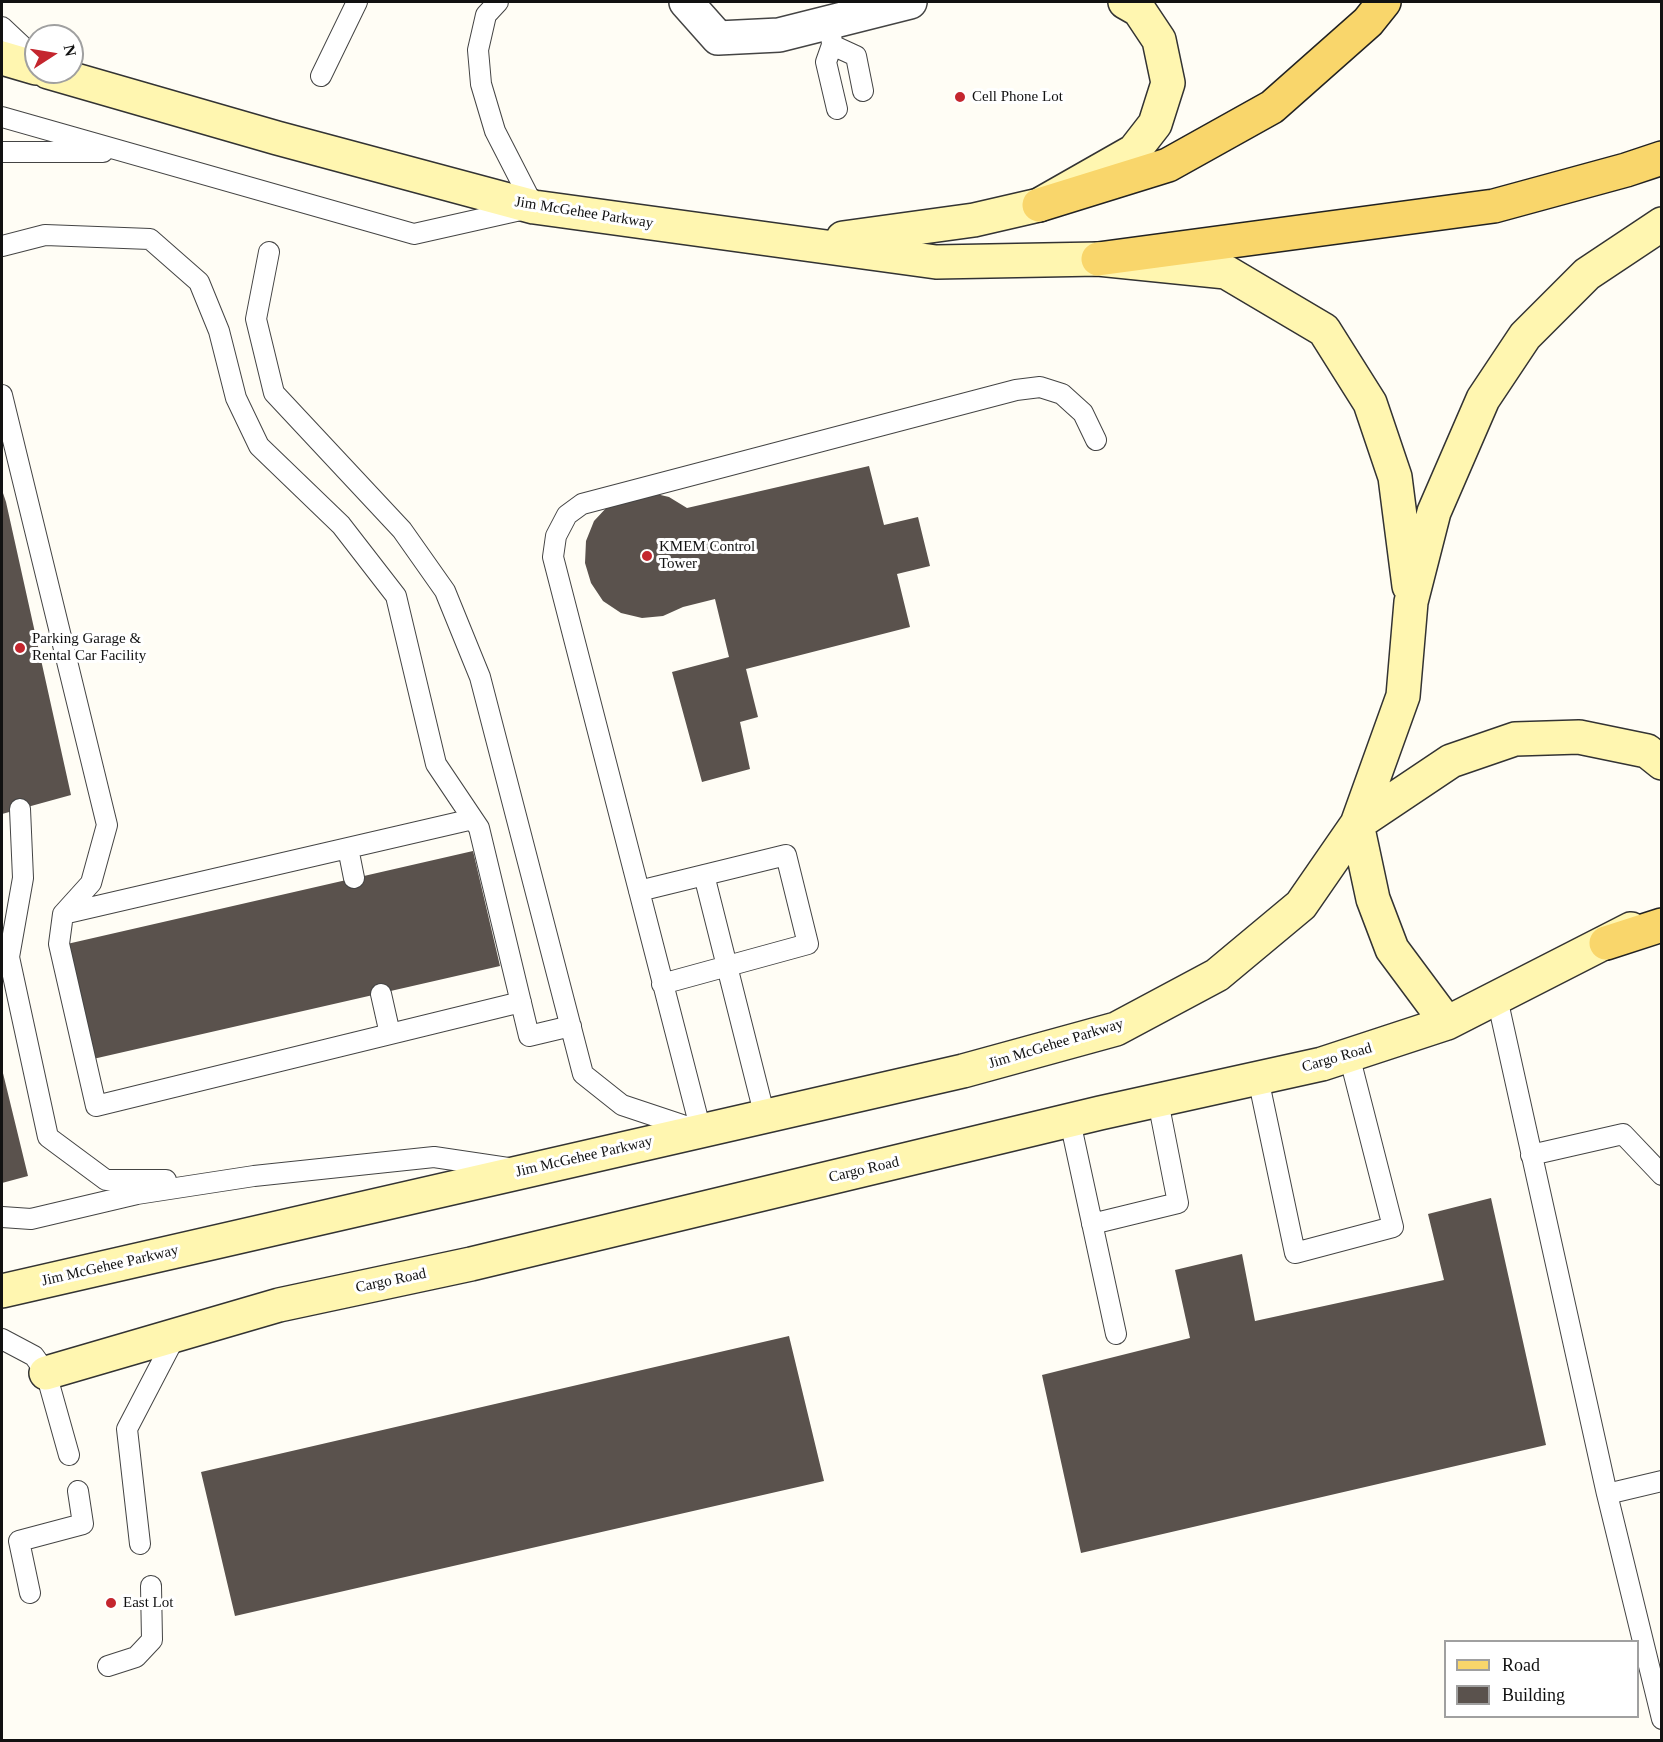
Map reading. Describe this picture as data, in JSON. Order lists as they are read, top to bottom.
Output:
{
  "streets": {
    "main road": ["Jim McGehee Parkway", "Cargo Road"]
  },
  "places": [
    "Cell Phone Lot",
    "KMEM Control Tower",
    "Parking Garage & Rental Car Facility",
    "East Lot"
  ],
  "legend": ["Road", "Building"],
  "north": "right"
}
